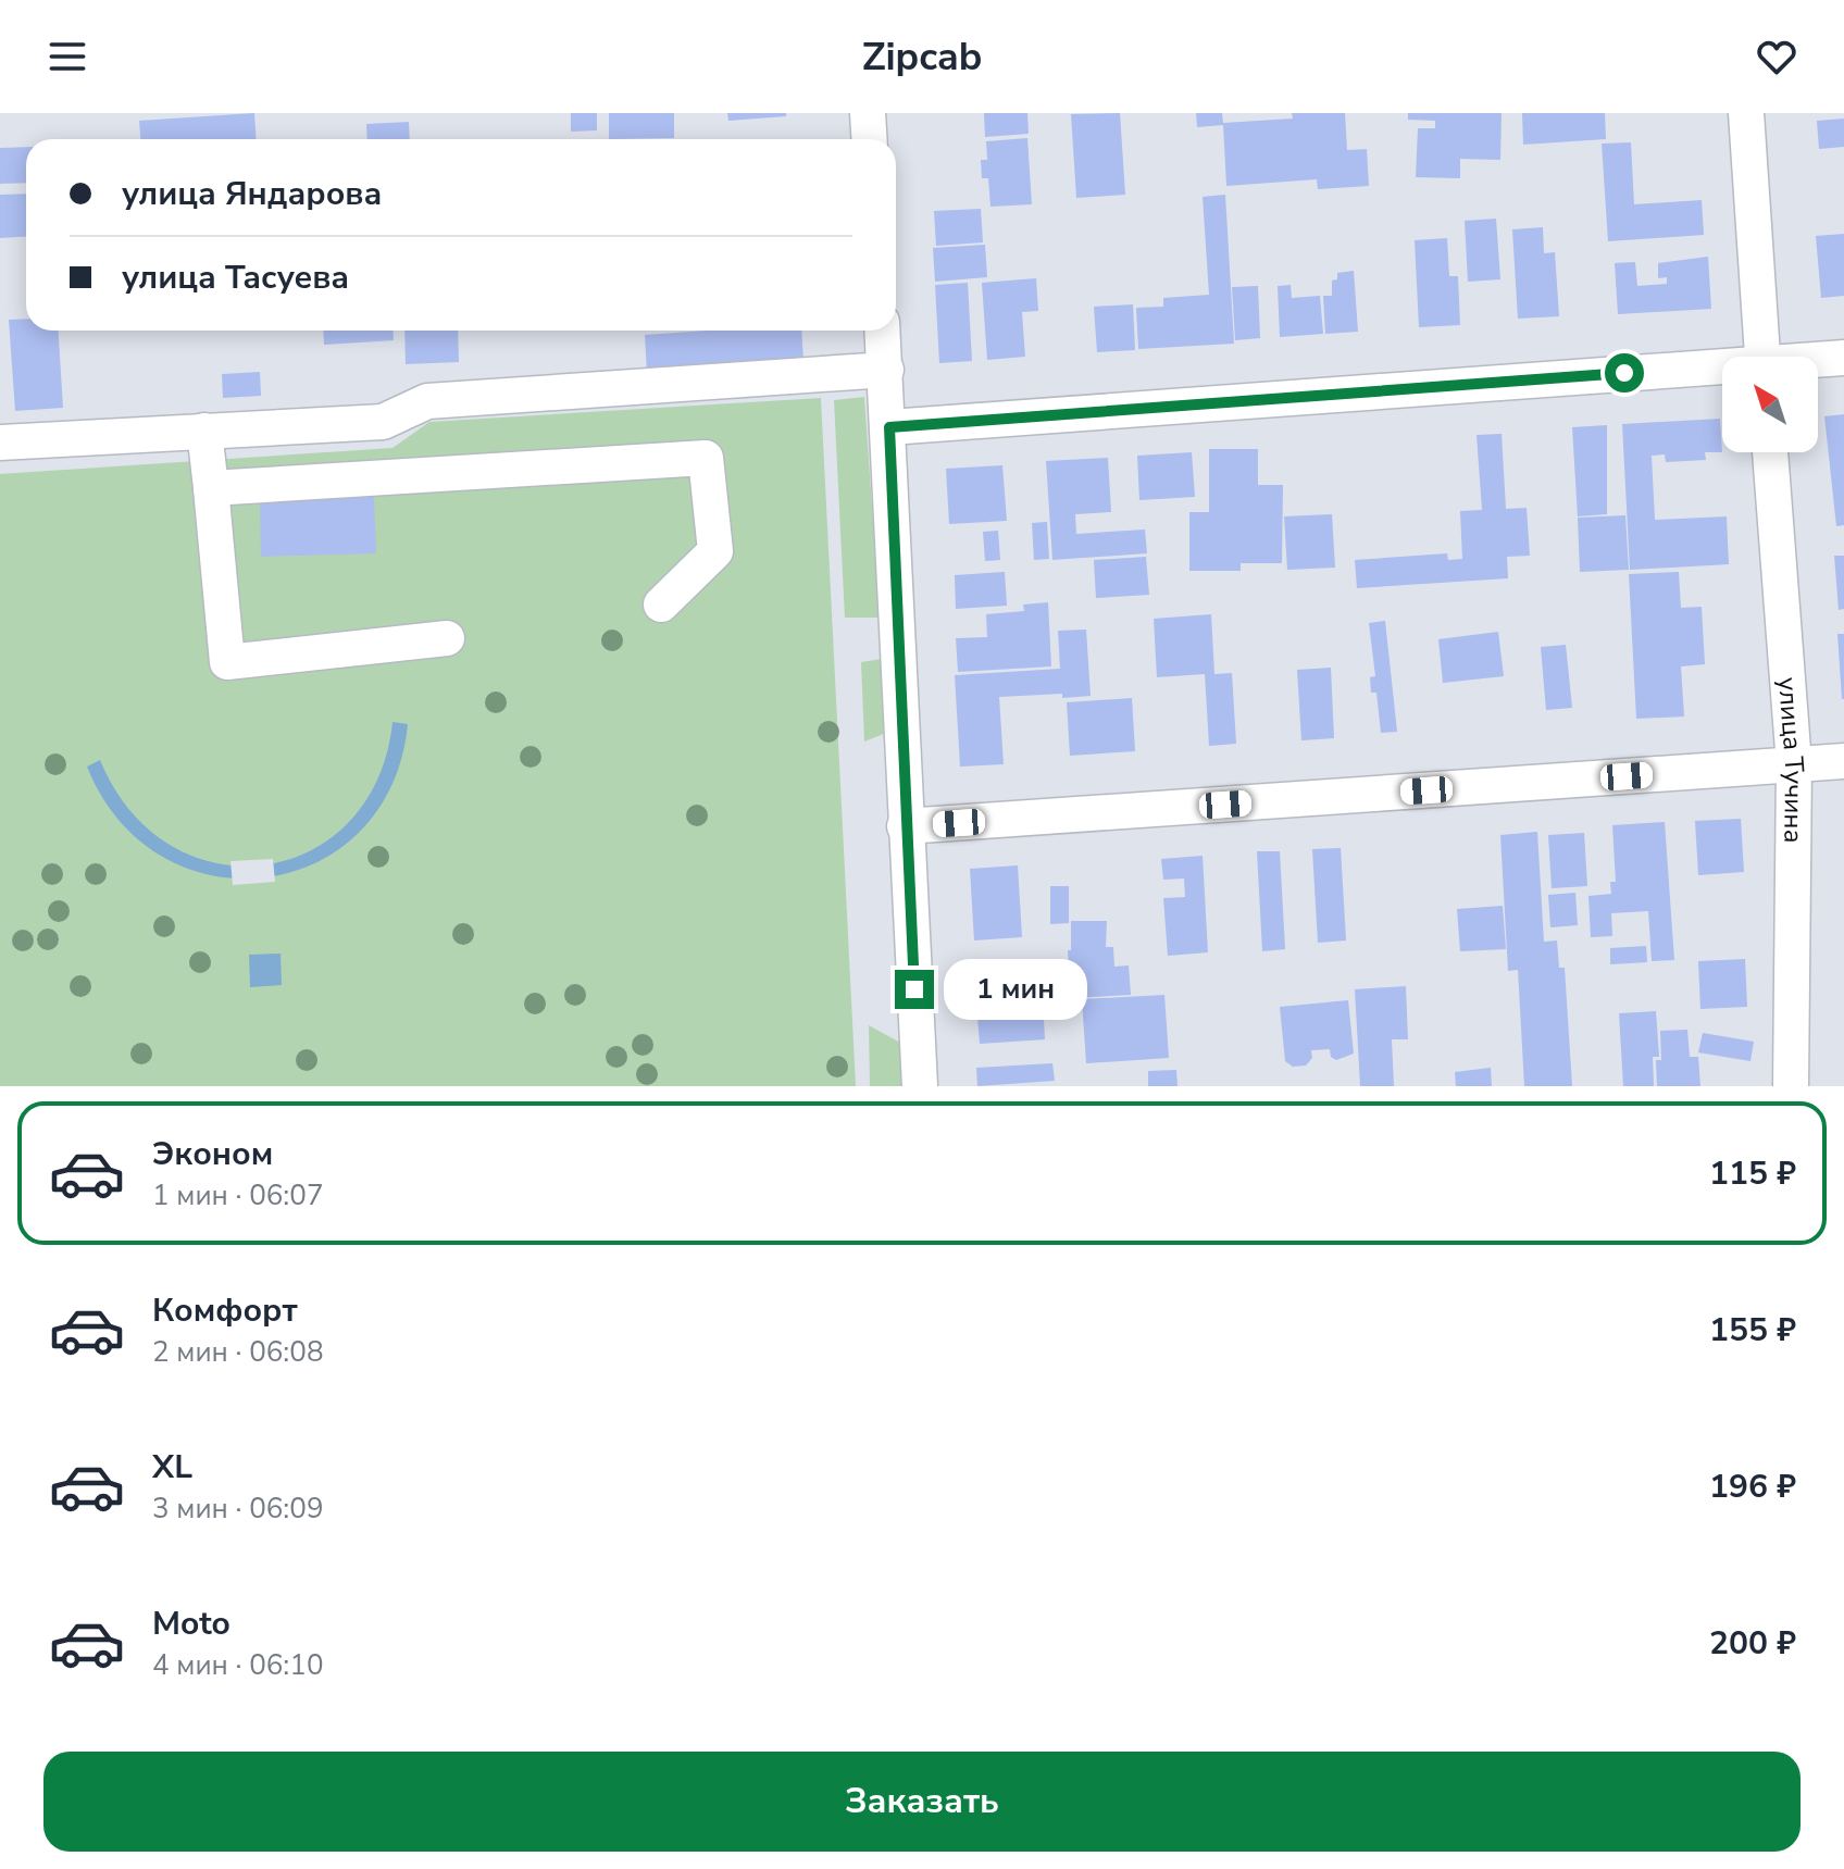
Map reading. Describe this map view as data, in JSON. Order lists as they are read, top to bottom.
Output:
{
  "streets": {
    "street": ["улица Тучина"]
  },
  "north": "top left",
  "page": {
    "header": "Zipcab",
    "banner": ["улица Яндарова", "улица Тасуева"],
    "bubble": "1 мин",
    "list": [
      {
        "name": "Эконом",
        "note": "1 мин · 06:07",
        "value": "115 ₽"
      },
      {
        "name": "Комфорт",
        "note": "2 мин · 06:08",
        "value": "155 ₽"
      },
      {
        "name": "XL",
        "note": "3 мин · 06:09",
        "value": "196 ₽"
      },
      {
        "name": "Moto",
        "note": "4 мин · 06:10",
        "value": "200 ₽"
      }
    ],
    "buttons": "Заказать"
  }
}
